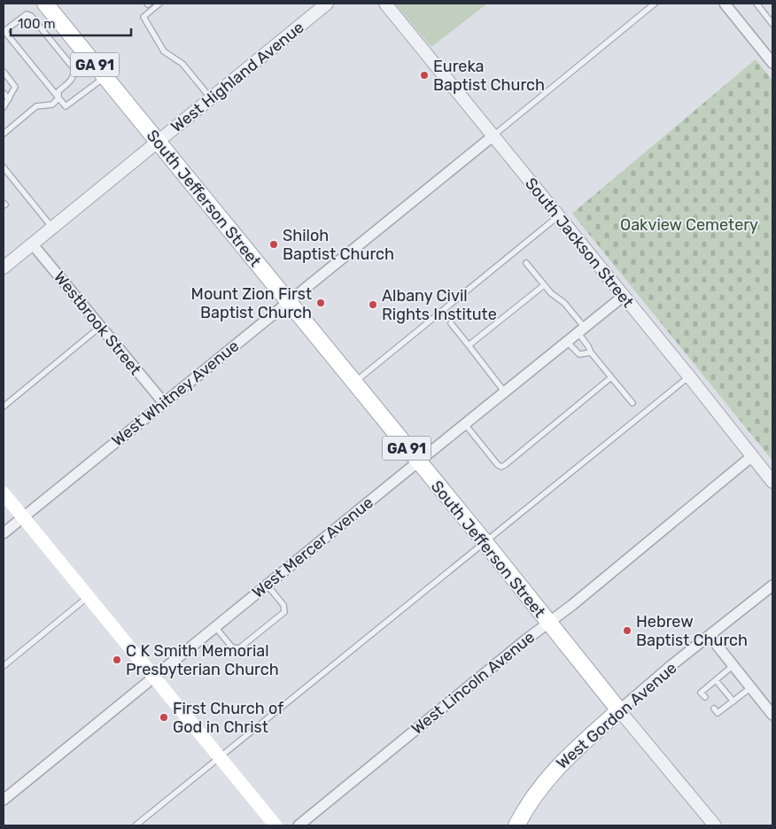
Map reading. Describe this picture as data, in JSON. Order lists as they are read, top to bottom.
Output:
{
  "streets": {
    "main road": ["GA 91", "South Jefferson Street", "West Gordon Avenue"],
    "street": [
      "West Highland Avenue",
      "South Jackson Street",
      "Westbrook Street",
      "West Whitney Avenue",
      "West Mercer Avenue",
      "West Lincoln Avenue"
    ]
  },
  "crossings": [
    ["West Highland Avenue", "South Jefferson Street"],
    ["West Highland Avenue", "Westbrook Street"],
    ["South Jefferson Street", "West Whitney Avenue"],
    ["South Jefferson Street", "West Mercer Avenue"],
    ["South Jefferson Street", "West Lincoln Avenue"],
    ["South Jefferson Street", "West Gordon Avenue"],
    ["South Jackson Street", "West Whitney Avenue"],
    ["South Jackson Street", "West Mercer Avenue"],
    ["South Jackson Street", "West Lincoln Avenue"],
    ["Westbrook Street", "West Whitney Avenue"]
  ],
  "parks": ["Oakview Cemetery"],
  "places": [
    "Eureka Baptist Church",
    "Shiloh Baptist Church",
    "Mount Zion First Baptist Church",
    "Albany Civil Rights Institute",
    "Hebrew Baptist Church",
    "C K Smith Memorial Presbyterian Church",
    "First Church of God in Christ"
  ],
  "scale_bar": "100 m"
}
